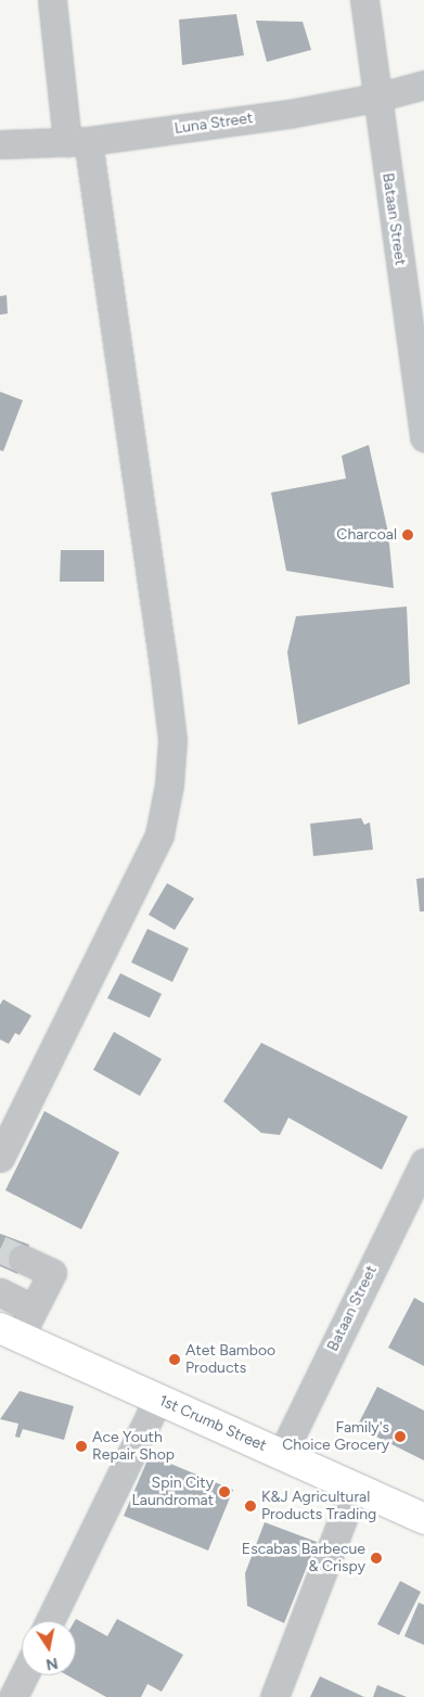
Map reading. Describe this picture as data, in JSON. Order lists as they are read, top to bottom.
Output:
{
  "streets": {
    "main road": ["1st Crumb Street"],
    "street": ["Luna Street", "Bataan Street"]
  },
  "crossings": [
    ["Luna Street", "Bataan Street"],
    ["Bataan Street", "1st Crumb Street"]
  ],
  "places": [
    "Charcoal",
    "Atet Bamboo Products",
    "Family's Choice Grocery",
    "Ace Youth Repair Shop",
    "Spin City Laundromat",
    "K&J Agricultural Products Trading",
    "Escabas Barbecue & Crispy"
  ],
  "north": "bottom"
}
